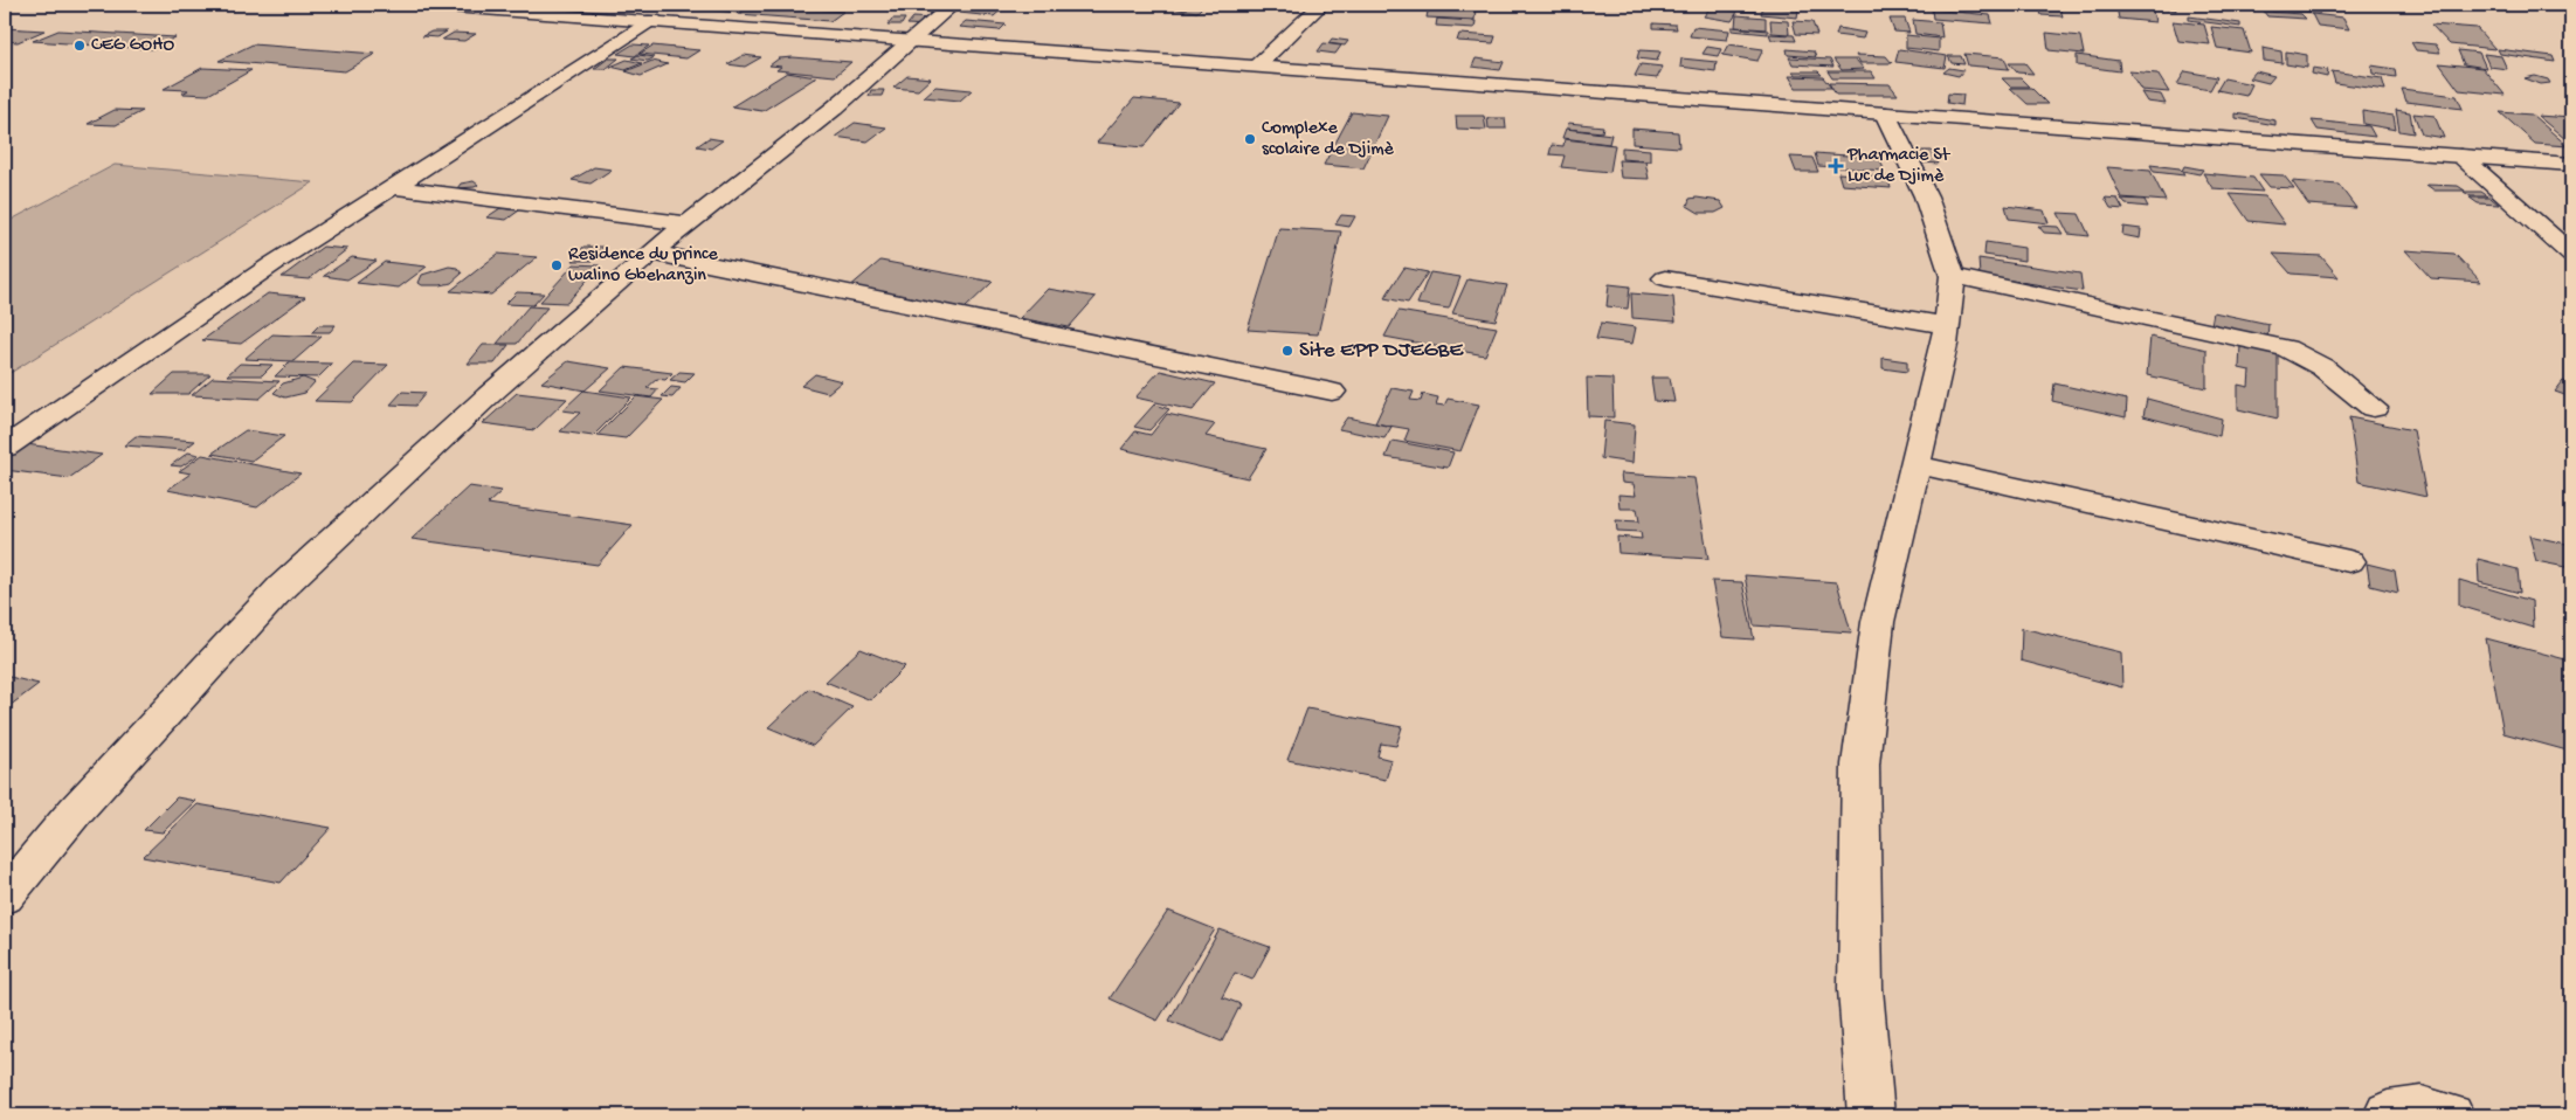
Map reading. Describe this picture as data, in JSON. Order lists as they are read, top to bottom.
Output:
{
  "places": {
    "other": [
      "CEG GOHO",
      "Complexe scolaire de Djimè",
      "Residence du prince walino Gbehanzin",
      "Site EPP DJEGBE"
    ],
    "health": ["Pharmacie St Luc de Djimè"]
  }
}
